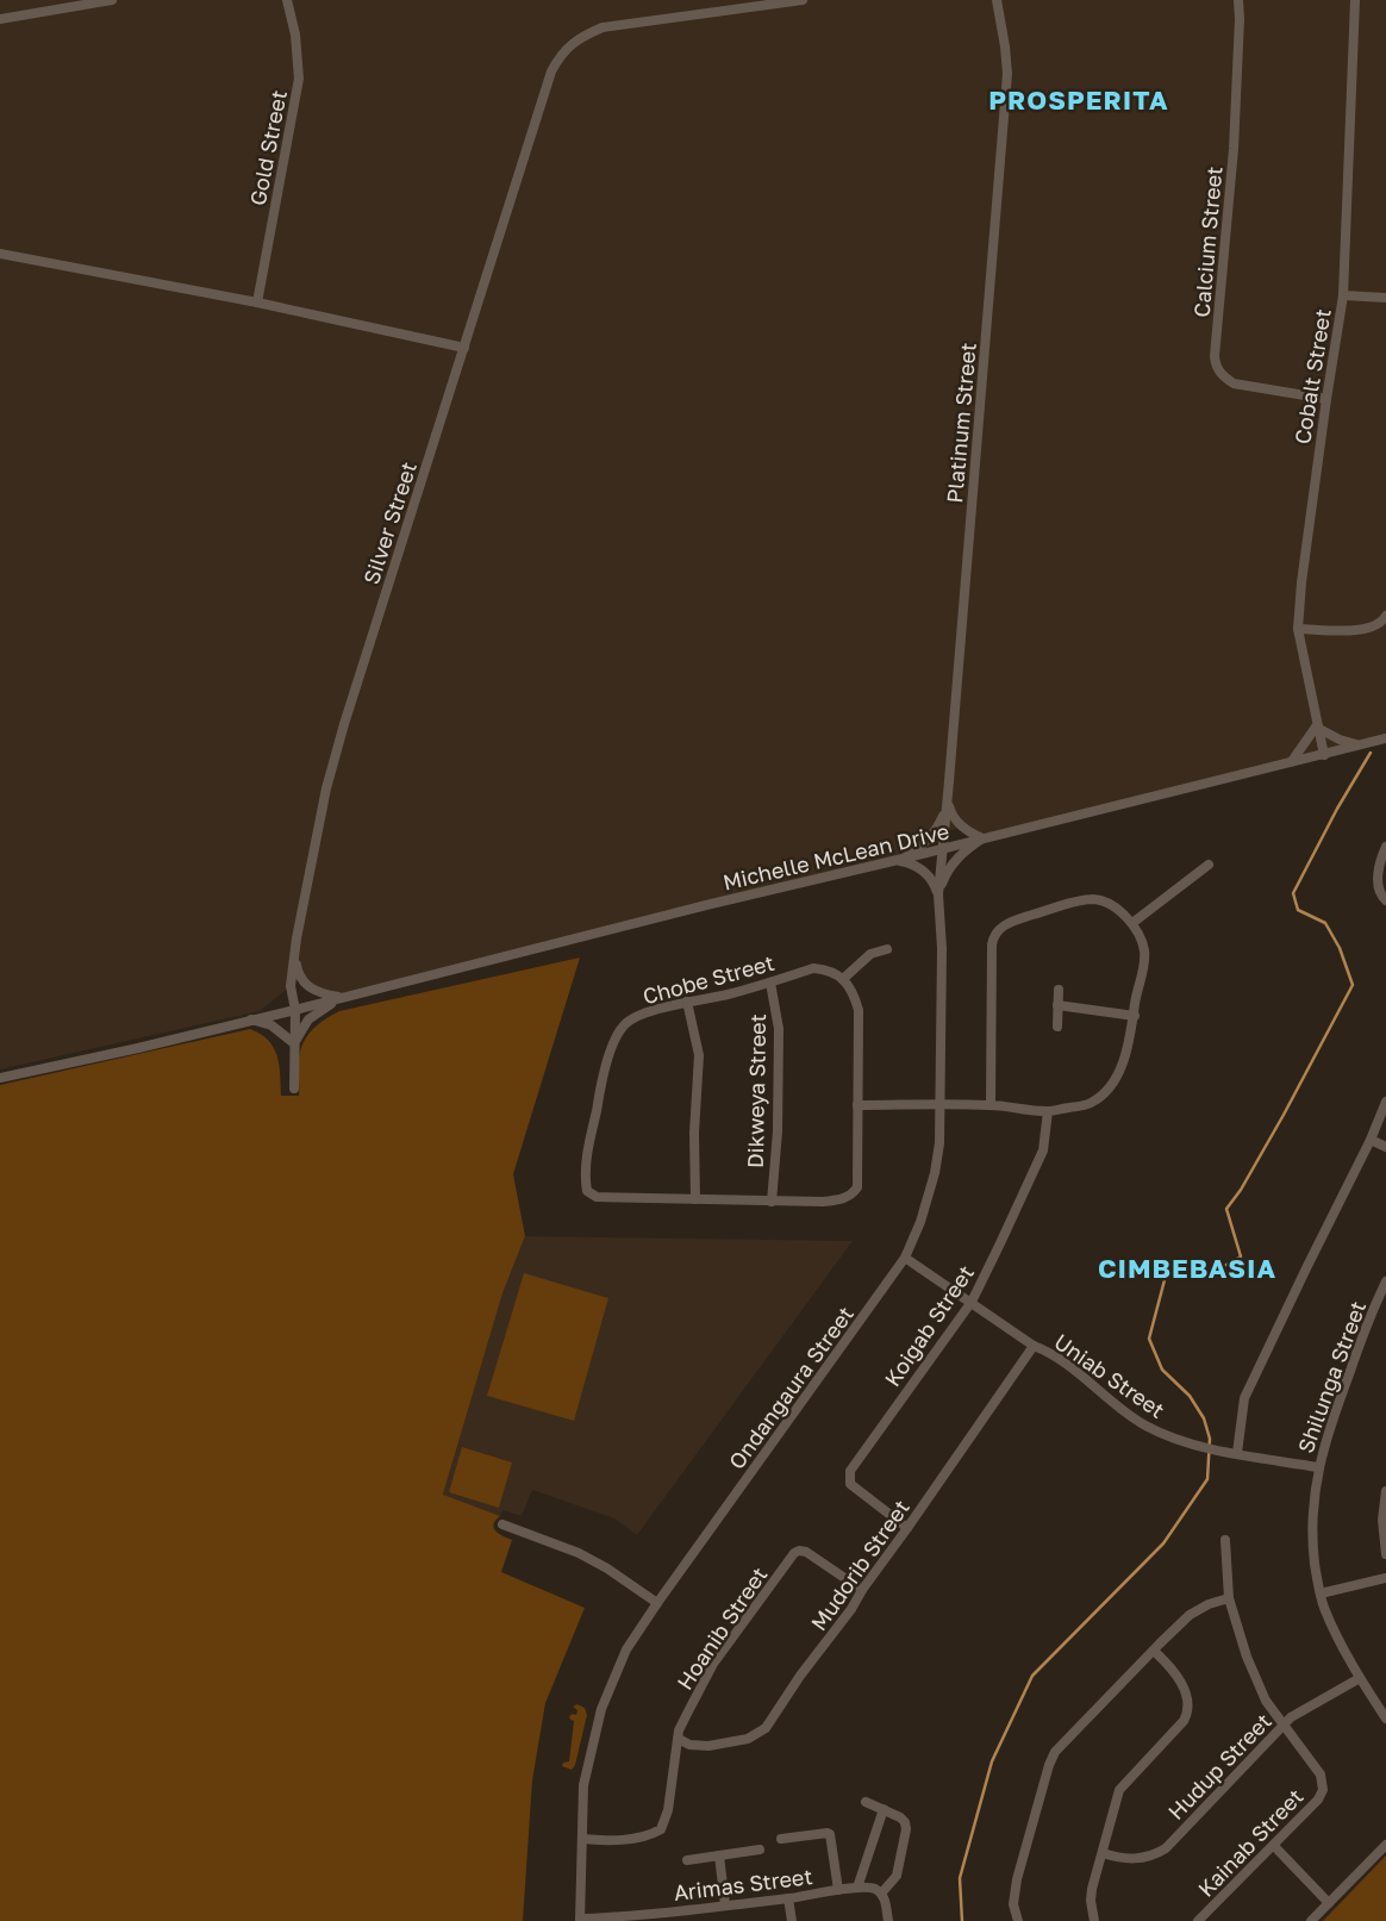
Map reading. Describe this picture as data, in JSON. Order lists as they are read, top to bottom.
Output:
{
  "streets": {
    "street": [
      "Gold Street",
      "Calcium Street",
      "Cobalt Street",
      "Platinum Street",
      "Silver Street",
      "Michelle McLean Drive",
      "Chobe Street",
      "Dikweya Street",
      "Koigab Street",
      "Uniab Street",
      "Shilunga Street",
      "Ondangaura Street",
      "Mudorib Street",
      "Hoanib Street",
      "Hudup Street",
      "Kainab Street",
      "Arimas Street"
    ]
  },
  "crossings": [
    ["Calcium Street", "Cobalt Street"],
    ["Cobalt Street", "Michelle McLean Drive"],
    ["Platinum Street", "Michelle McLean Drive"],
    ["Platinum Street", "Ondangaura Street"],
    ["Silver Street", "Michelle McLean Drive"],
    ["Michelle McLean Drive", "Ondangaura Street"],
    ["Chobe Street", "Dikweya Street"],
    ["Koigab Street", "Uniab Street"],
    ["Koigab Street", "Mudorib Street"],
    ["Uniab Street", "Shilunga Street"],
    ["Uniab Street", "Ondangaura Street"],
    ["Uniab Street", "Mudorib Street"],
    ["Shilunga Street", "Hudup Street"],
    ["Ondangaura Street", "Hoanib Street"],
    ["Ondangaura Street", "Arimas Street"],
    ["Mudorib Street", "Hoanib Street"],
    ["Hudup Street", "Kainab Street"]
  ],
  "districts": ["PROSPERITA", "CIMBEBASIA"]
}
